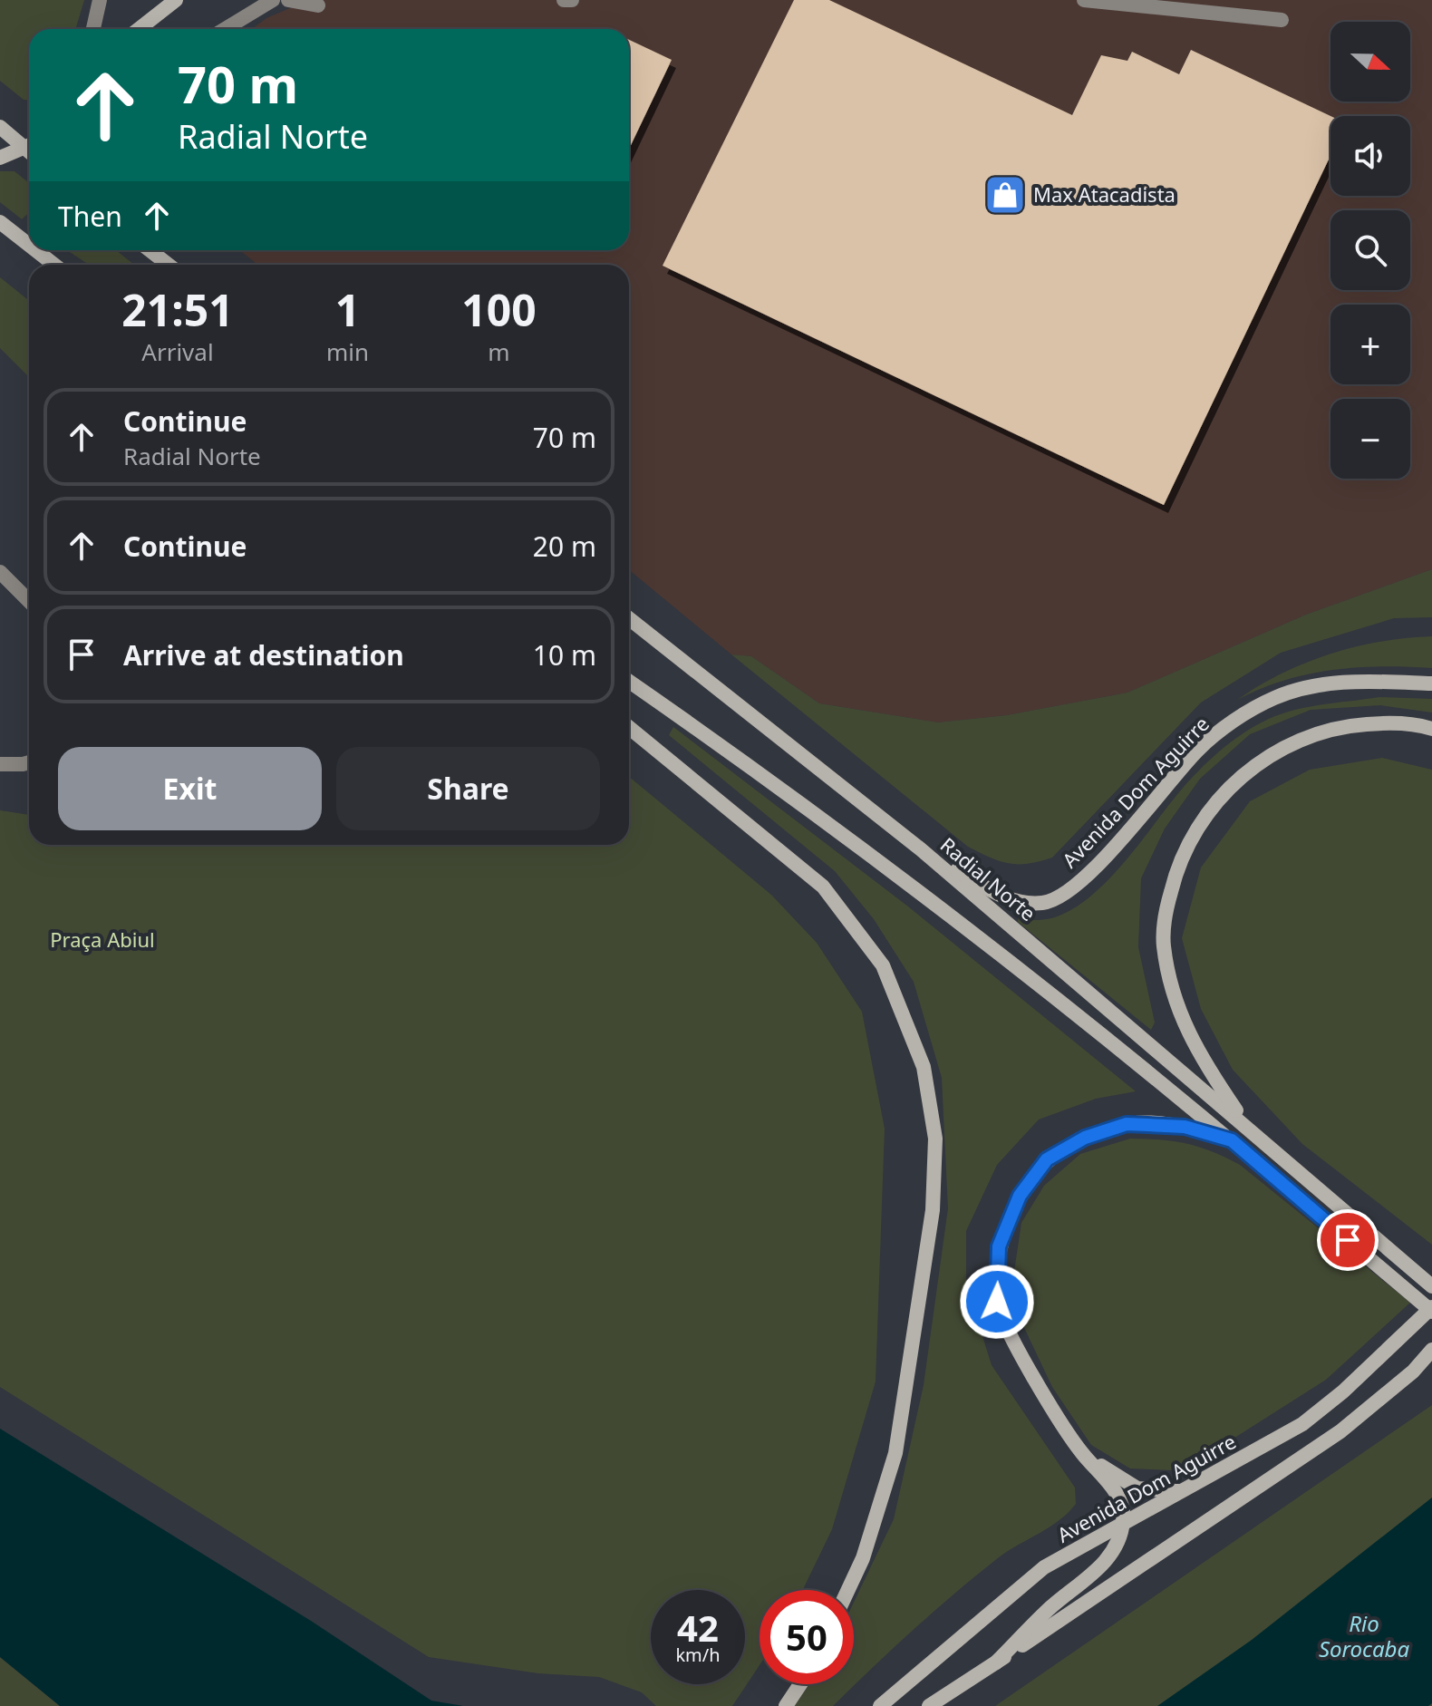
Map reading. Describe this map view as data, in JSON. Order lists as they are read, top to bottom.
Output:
{
  "streets": {
    "main road": ["Avenida Dom Aguirre", "Radial Norte"]
  },
  "crossings": [
    ["Avenida Dom Aguirre", "Radial Norte"]
  ],
  "water": ["Rio Sorocaba"],
  "parks": ["Praça Abiul"],
  "places": {
    "shop": ["Max Atacadista"]
  },
  "north": "right",
  "page": {
    "map_buttons": ["+", "−"],
    "turn": ["70 m", "Radial Norte"],
    "then": "Then",
    "eta": [
      "21:51",
      "Arrival",
      "1",
      "min",
      "100",
      "m"
    ],
    "list": [
      {
        "name": "Continue",
        "note": "Radial Norte",
        "value": "70 m"
      },
      {
        "name": "Continue",
        "value": "20 m"
      },
      {
        "name": "Arrive at destination",
        "value": "10 m"
      }
    ],
    "buttons": ["Exit", "Share"],
    "speed": "42 km/h",
    "limit": "50"
  }
}
